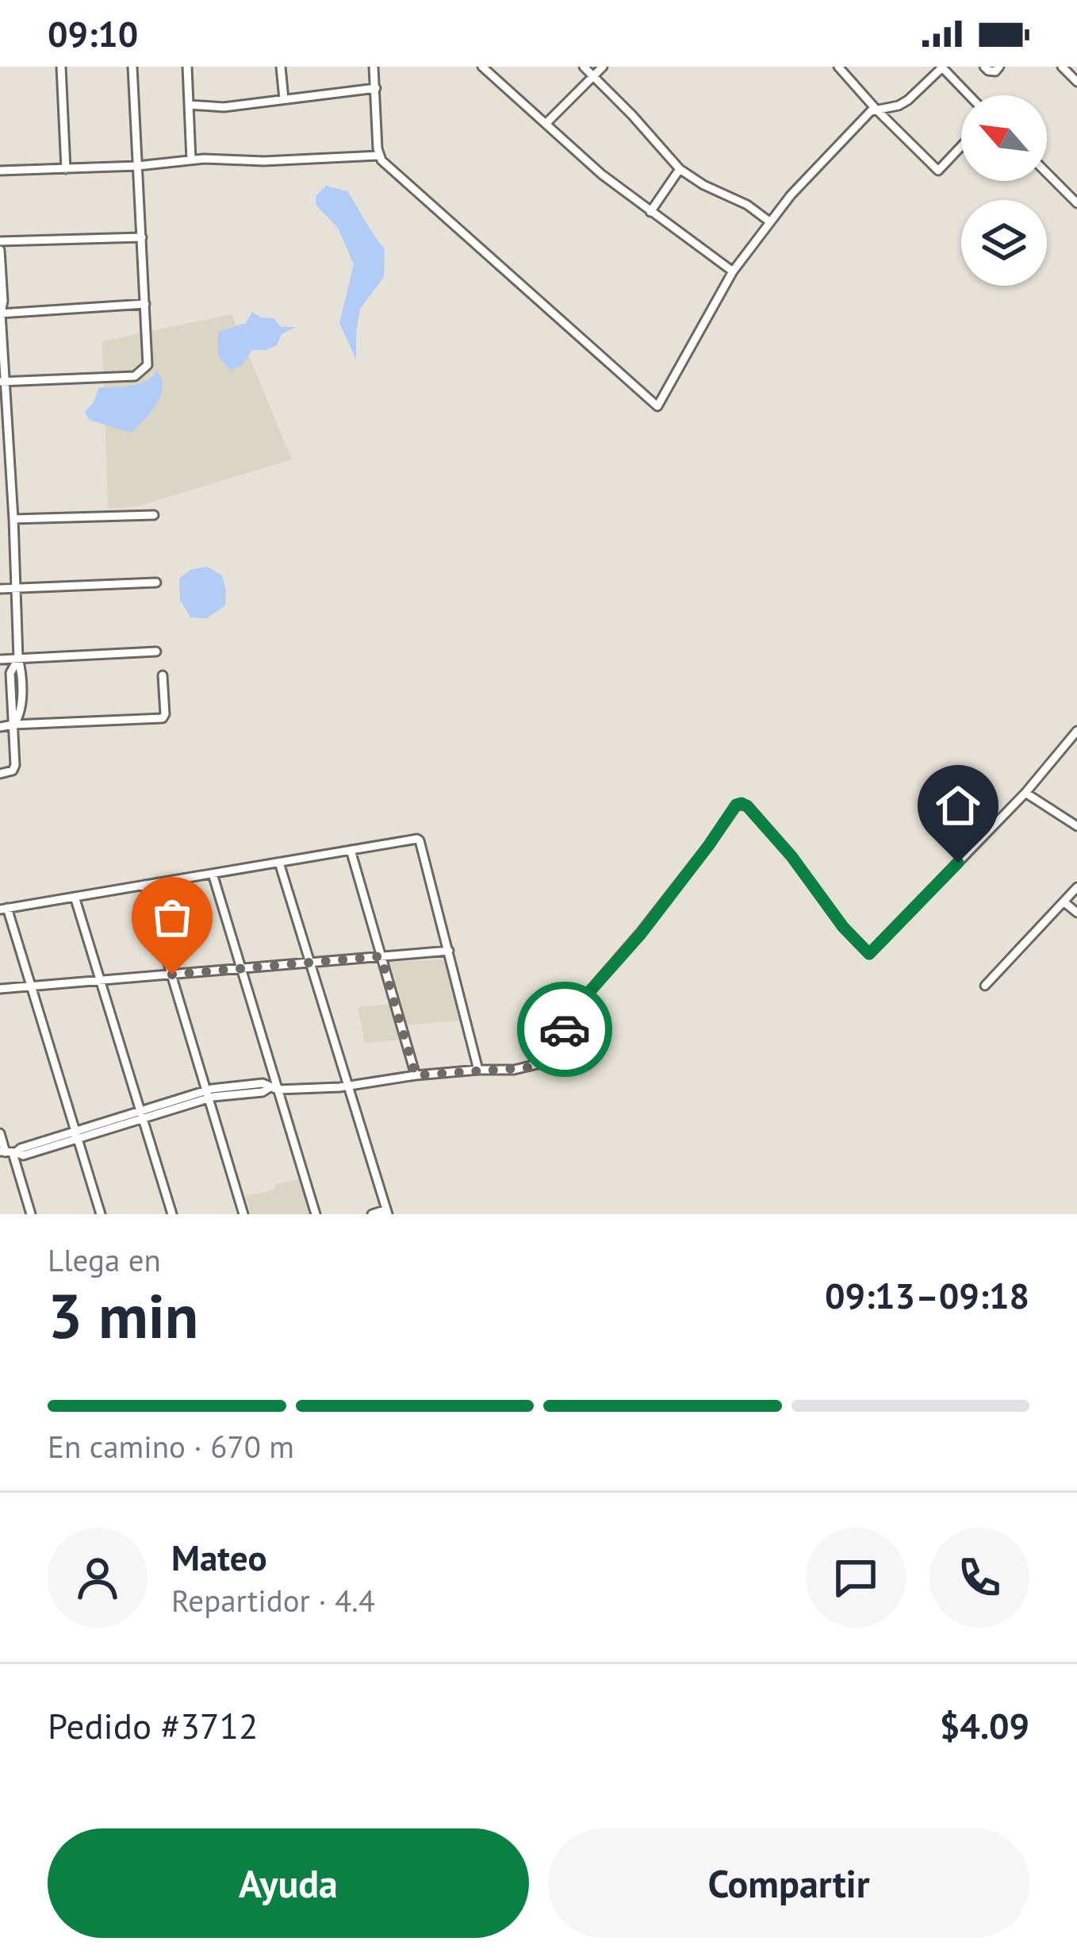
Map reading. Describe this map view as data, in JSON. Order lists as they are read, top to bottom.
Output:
{
  "north": "top left",
  "page": {
    "status": "09:10",
    "heading": ["3 min", "Llega en", "09:13–09:18"],
    "panel": [
      "Mateo",
      "Repartidor · 4.4",
      "Pedido #3712",
      "$4.09"
    ],
    "bar": "En camino · 670 m",
    "buttons": ["Ayuda", "Compartir"]
  }
}
